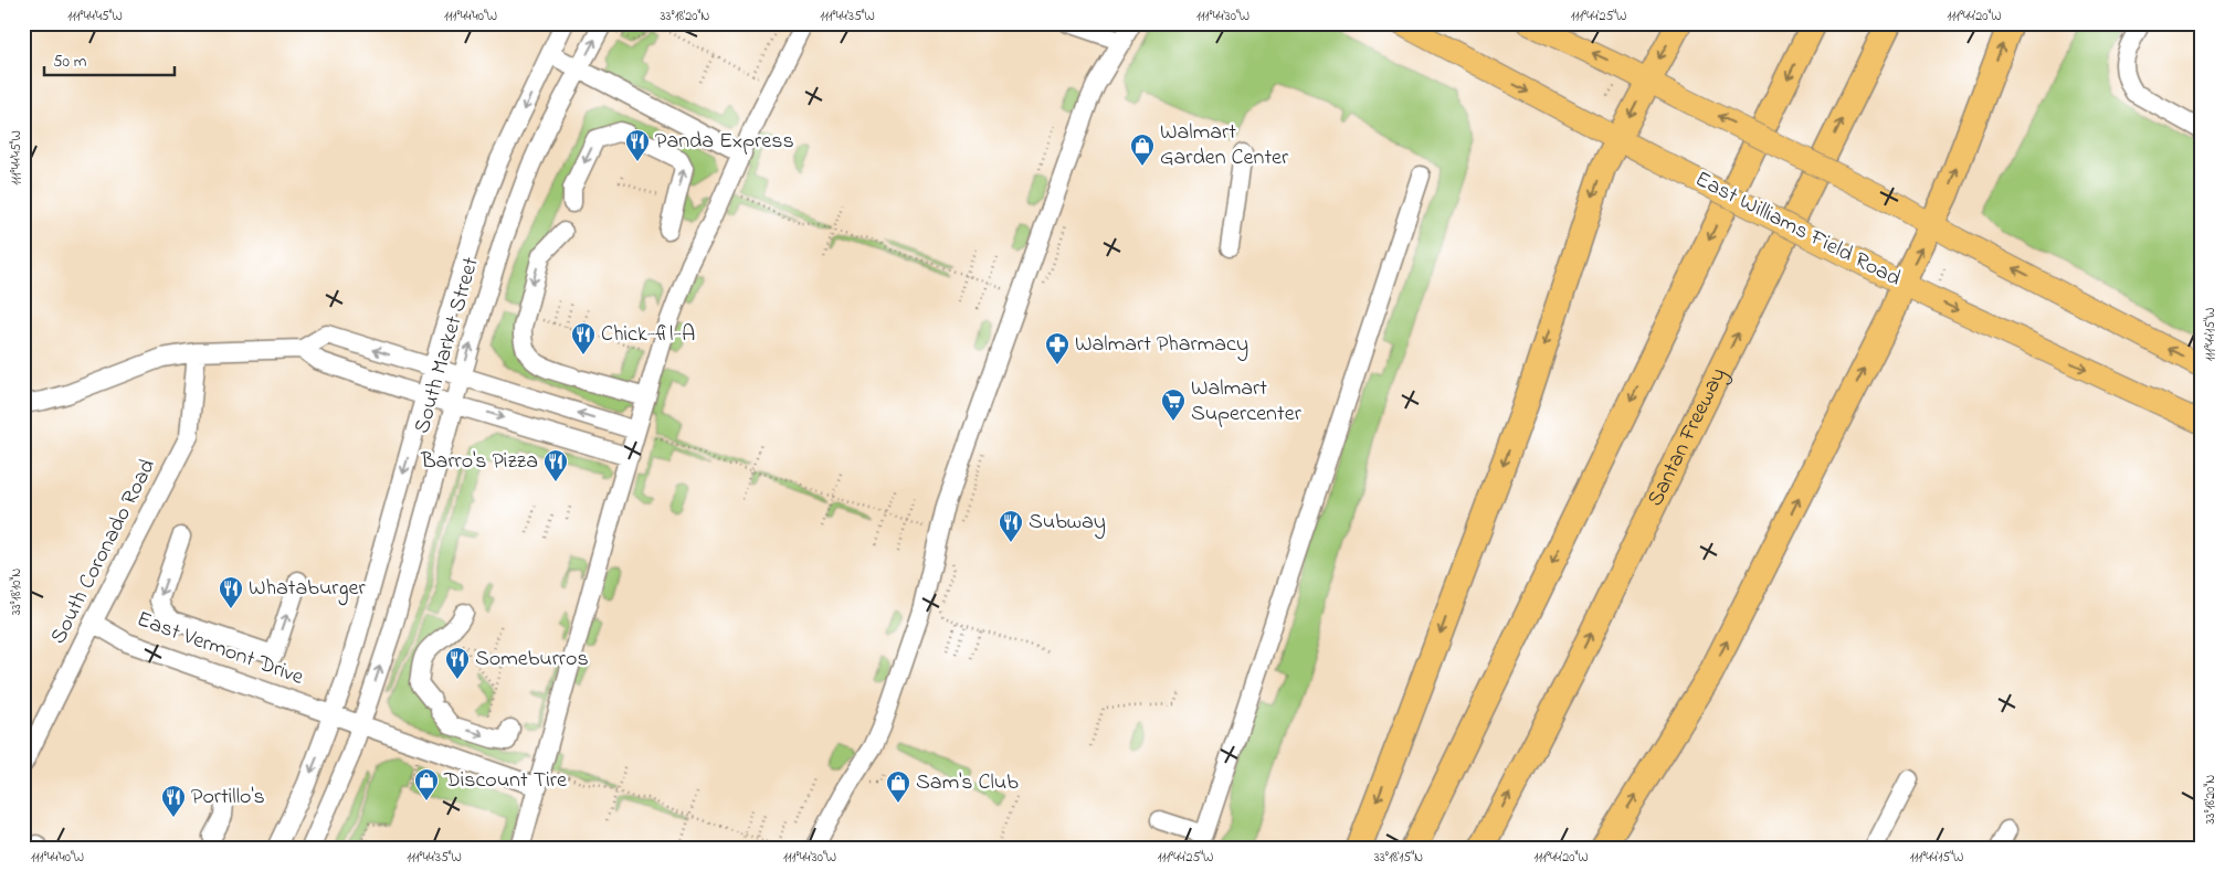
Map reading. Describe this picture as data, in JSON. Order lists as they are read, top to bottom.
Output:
{
  "streets": {
    "highway": ["Santan Freeway"],
    "main road": ["East Williams Field Road"],
    "street": ["South Market Street", "South Coronado Road", "East Vermont Drive"]
  },
  "crossings": [
    ["South Market Street", "East Vermont Drive"],
    ["South Coronado Road", "East Vermont Drive"]
  ],
  "places": {
    "restaurant": [
      "Panda Express",
      "Chick-fil-A",
      "Barro's Pizza",
      "Subway",
      "Whataburger",
      "Someburros",
      "Portillo's"
    ],
    "shop": ["Walmart Garden Center", "Discount Tire", "Sam's Club"],
    "pharmacy": ["Walmart Pharmacy"],
    "supermarket": ["Walmart Supercenter"]
  },
  "scale_bar": "50 m",
  "coordinates": [
    "111°44'45\"W",
    "111°44'40\"W",
    "33°18'20\"N",
    "111°44'35\"W",
    "111°44'30\"W",
    "111°44'25\"W",
    "111°44'20\"W",
    "111°44'15\"W",
    "33°18'10\"N",
    "33°18'15\"N"
  ]
}
